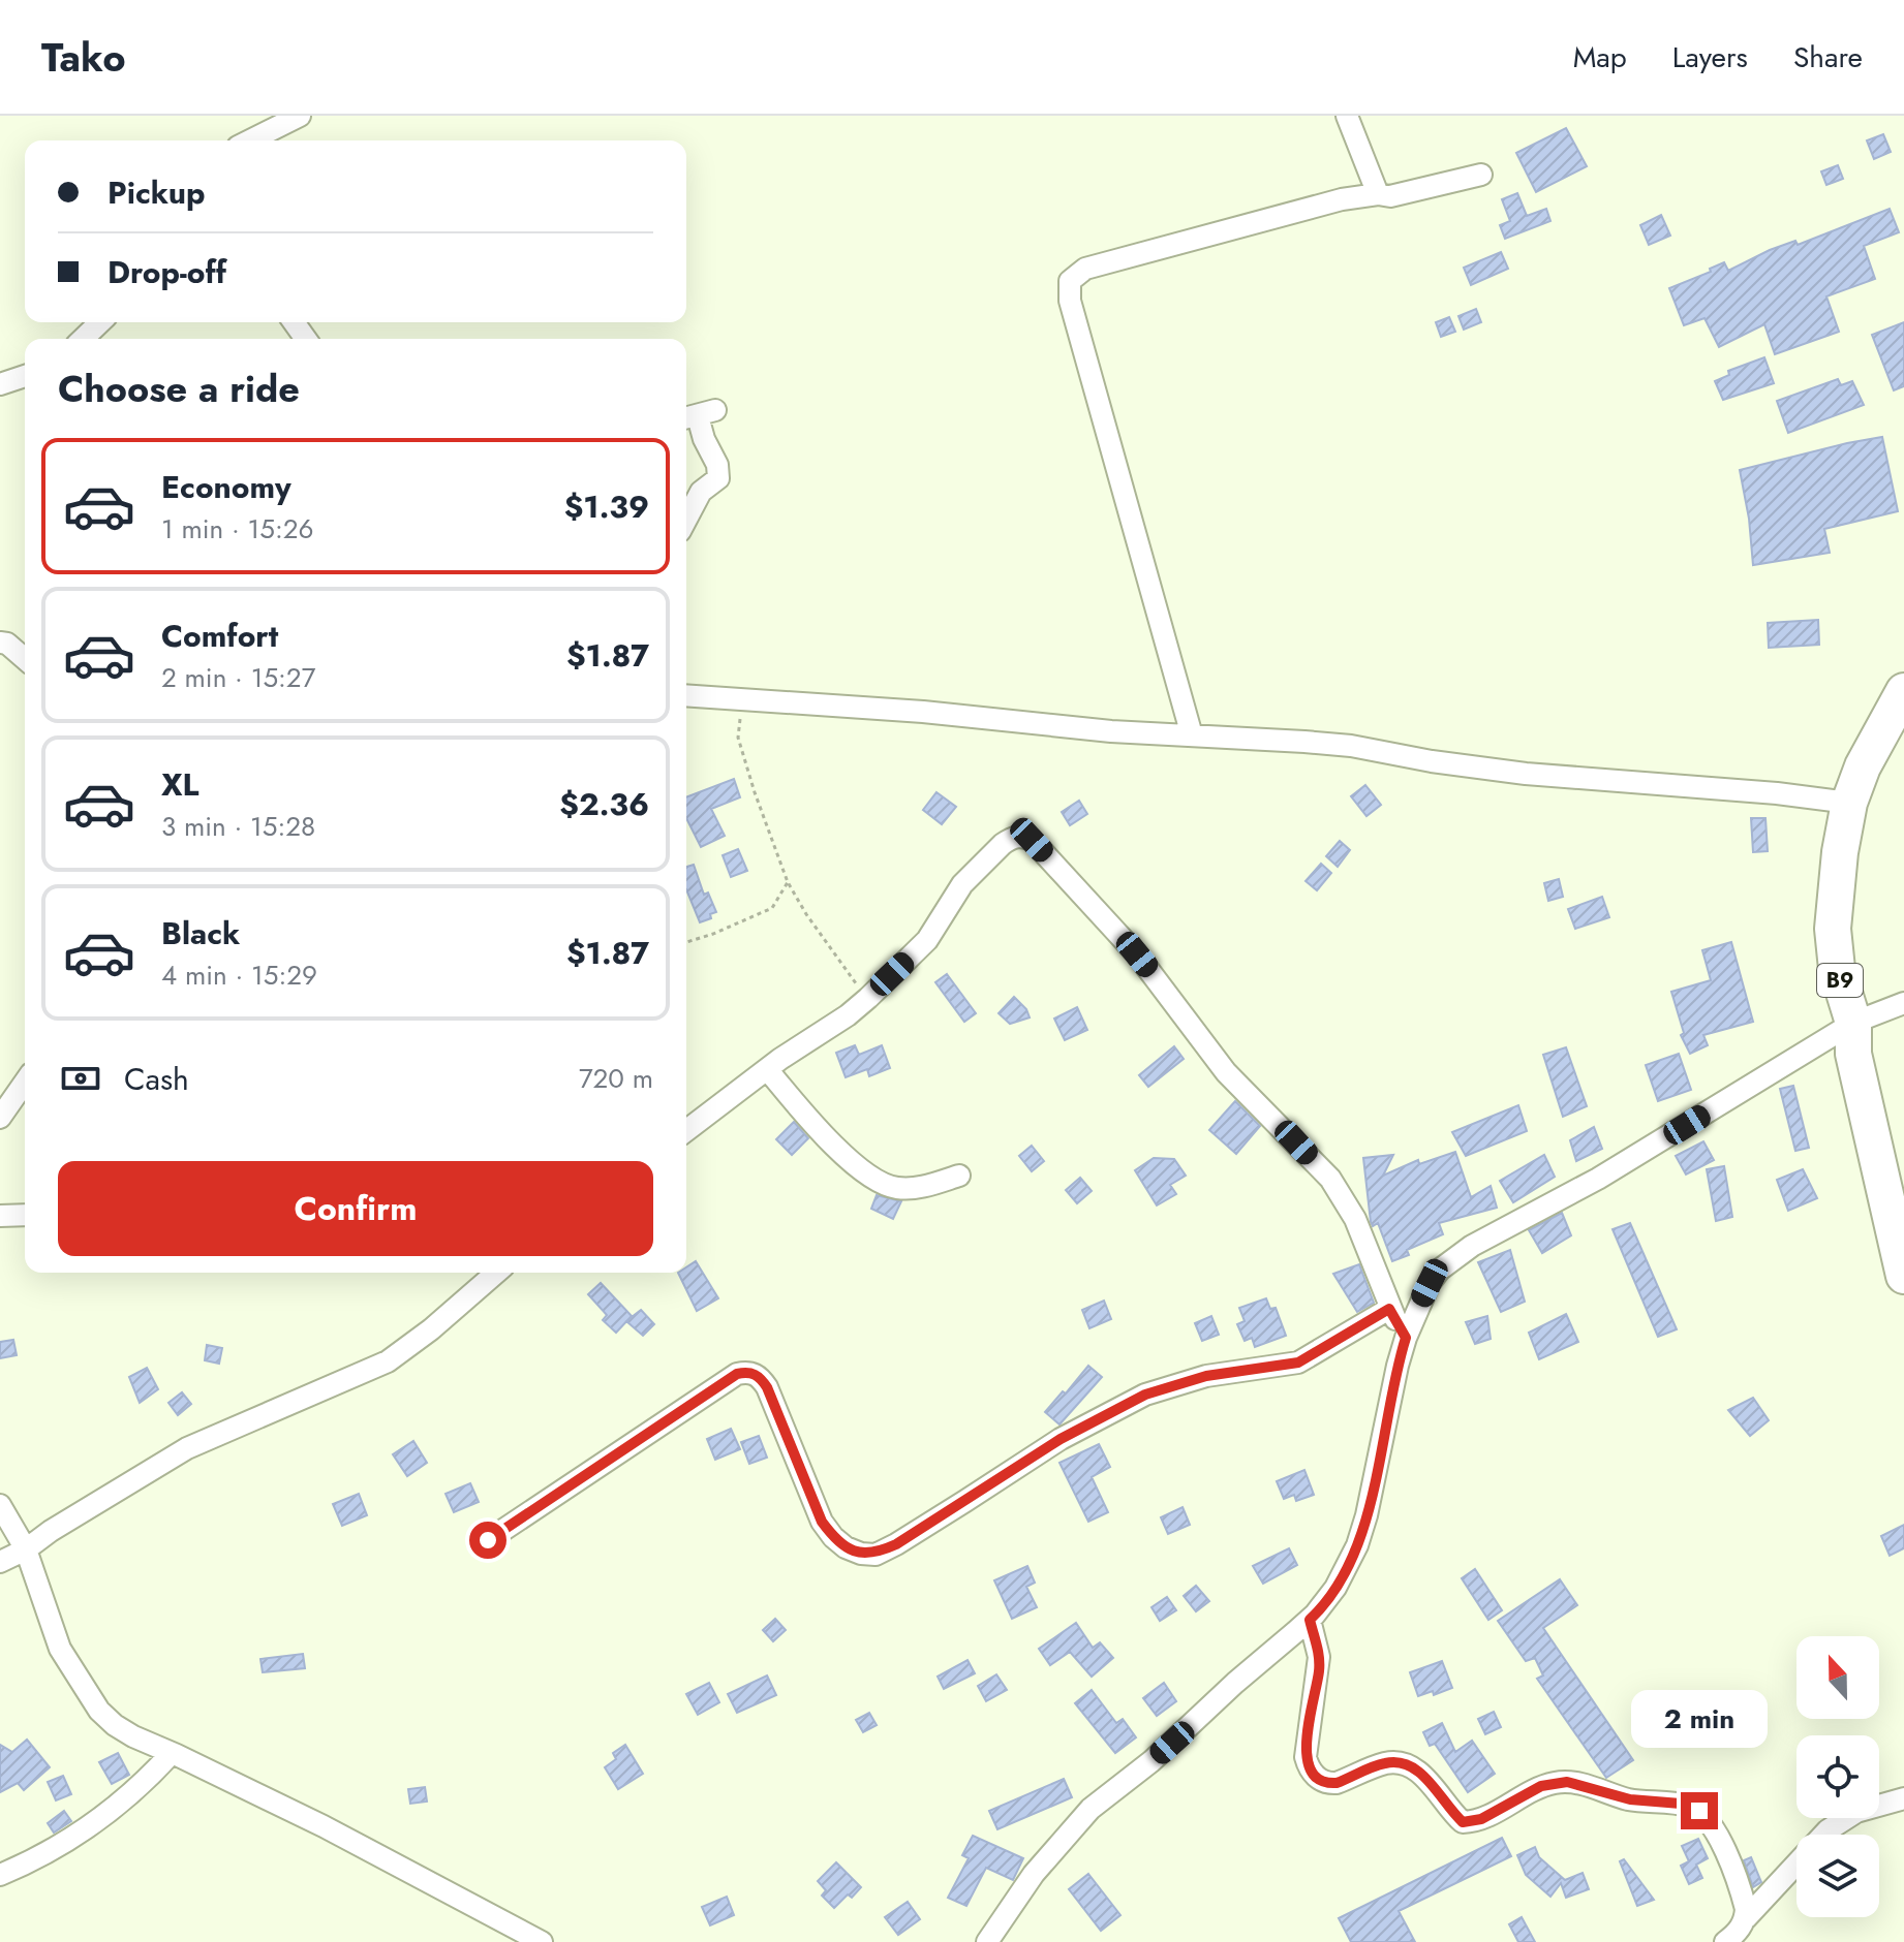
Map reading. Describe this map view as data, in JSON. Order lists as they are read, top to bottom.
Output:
{
  "streets": {
    "highway": ["B9"]
  },
  "north": "top",
  "page": {
    "header": "Tako",
    "nav": ["Map", "Layers", "Share"],
    "banner": ["Pickup", "Drop-off"],
    "heading": "Choose a ride",
    "list": [
      {
        "name": "Economy",
        "note": "1 min · 15:26",
        "value": "$1.39"
      },
      {
        "name": "Comfort",
        "note": "2 min · 15:27",
        "value": "$1.87"
      },
      {
        "name": "XL",
        "note": "3 min · 15:28",
        "value": "$2.36"
      },
      {
        "name": "Black",
        "note": "4 min · 15:29",
        "value": "$1.87"
      }
    ],
    "pay": ["Cash", "720 m"],
    "buttons": "Confirm",
    "bubble": "2 min"
  }
}
